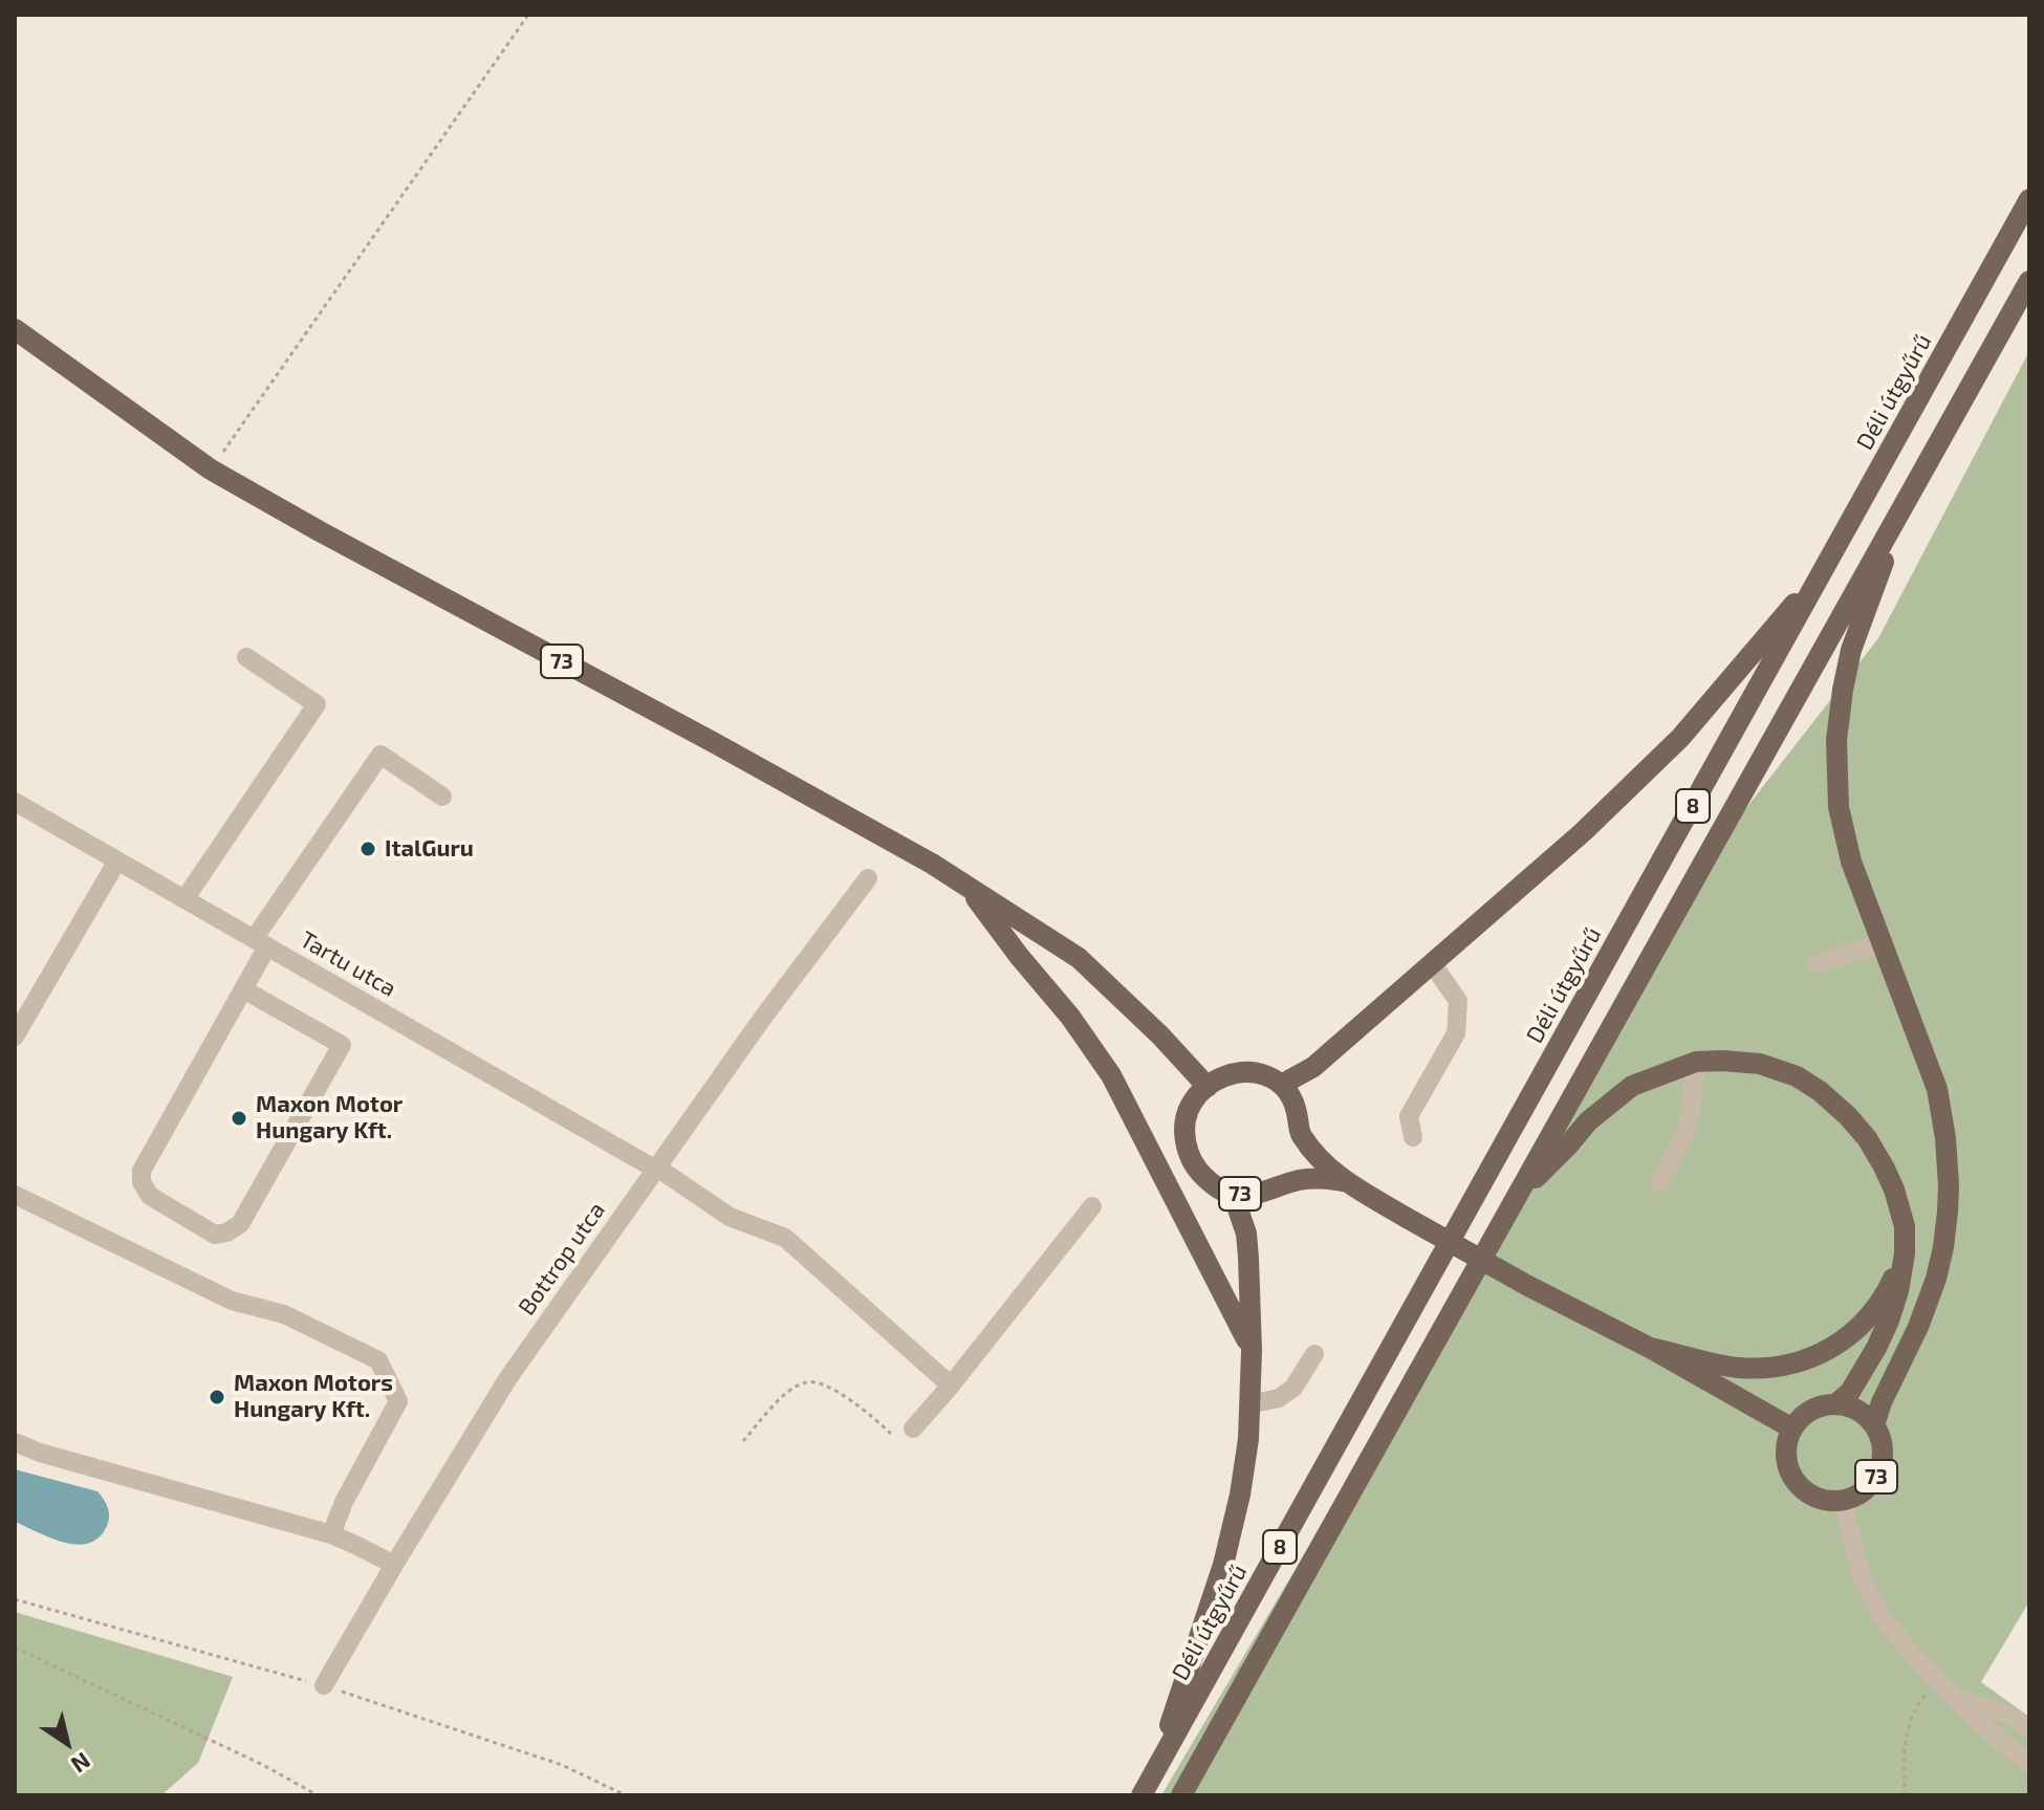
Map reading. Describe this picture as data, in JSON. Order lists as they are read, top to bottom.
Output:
{
  "streets": {
    "main road": ["Déli útgyűrű", "73", "8"],
    "street": ["Tartu utca", "Bottrop utca"]
  },
  "crossings": [
    ["Tartu utca", "Bottrop utca"]
  ],
  "places": ["ItalGuru", "Maxon Motor Hungary Kft.", "Maxon Motors Hungary Kft."],
  "north": "bottom right"
}
